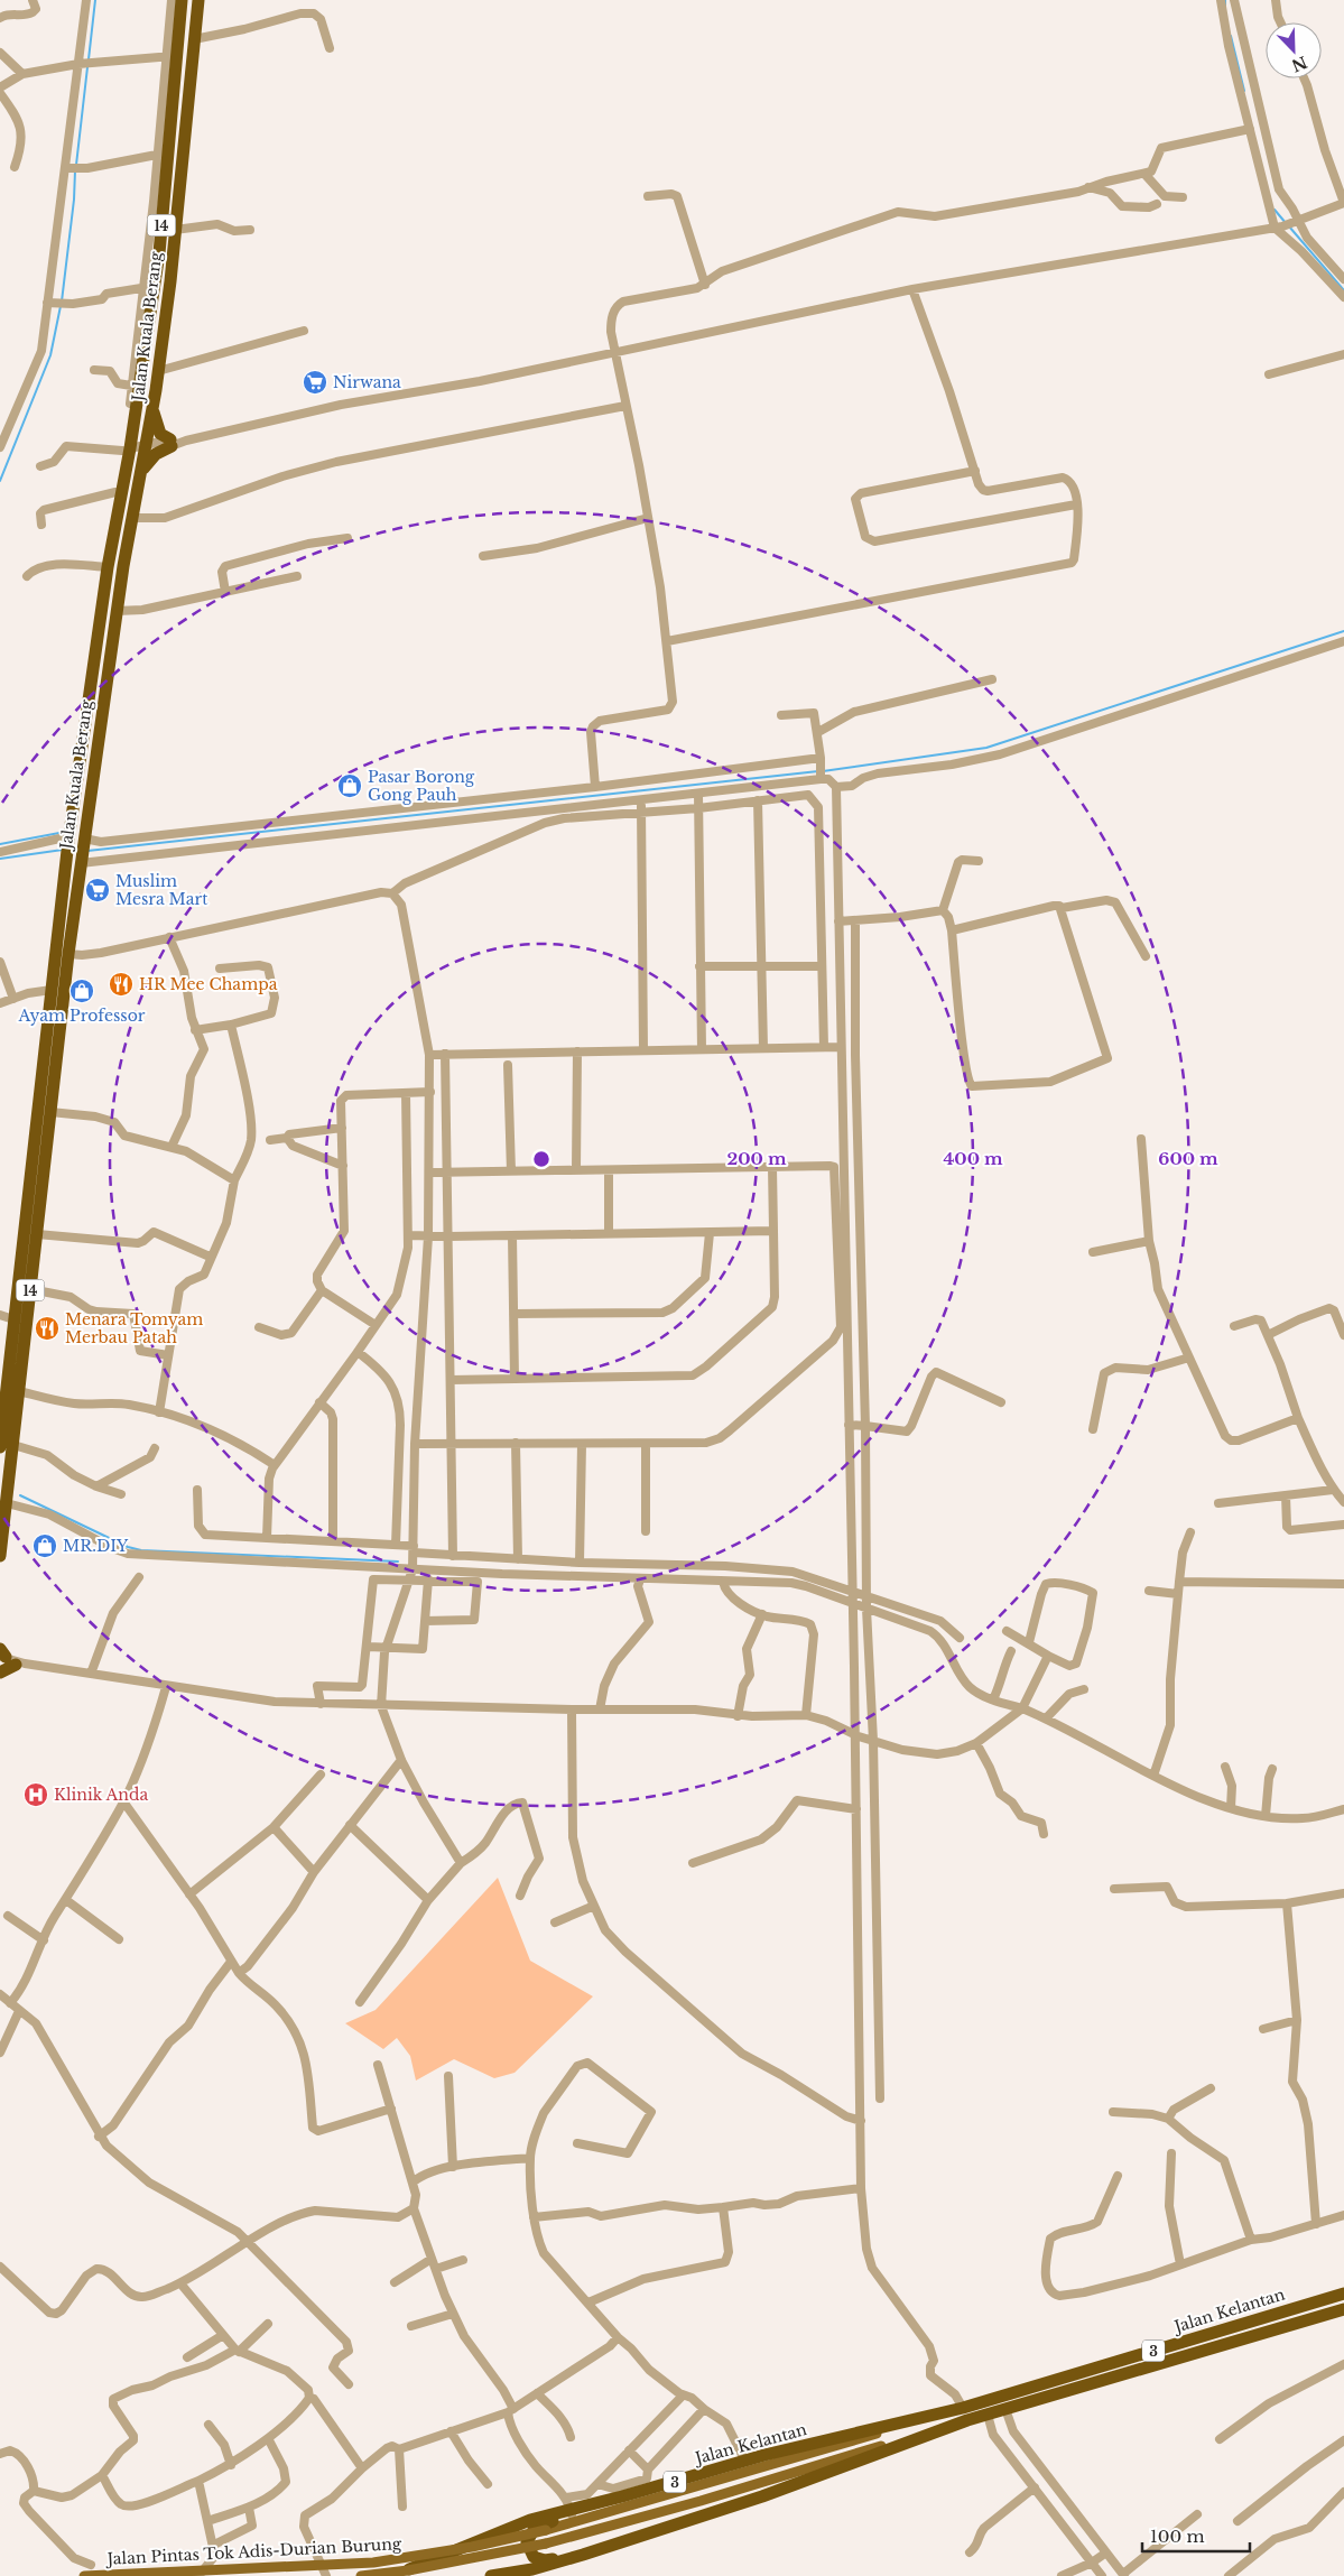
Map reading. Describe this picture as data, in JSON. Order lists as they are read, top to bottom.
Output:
{
  "streets": {
    "highway": [
      "14",
      "Jalan Kuala Berang",
      "Jalan Kelantan",
      "3"
    ],
    "main road": ["Jalan Pintas Tok Adis-Durian Burung"]
  },
  "crossings": [
    ["Jalan Kelantan", "Jalan Pintas Tok Adis-Durian Burung"]
  ],
  "places": {
    "supermarket": ["Nirwana", "Muslim Mesra Mart"],
    "shop": ["Pasar Borong Gong Pauh", "Ayam Professor", "MR.DIY"],
    "restaurant": ["HR Mee Champa", "Menara Tomyam Merbau Patah"],
    "hospital": ["Klinik Anda"]
  },
  "scale_bar": "100 m",
  "north": "bottom right",
  "rings": ["200 m", "400 m", "600 m"]
}
